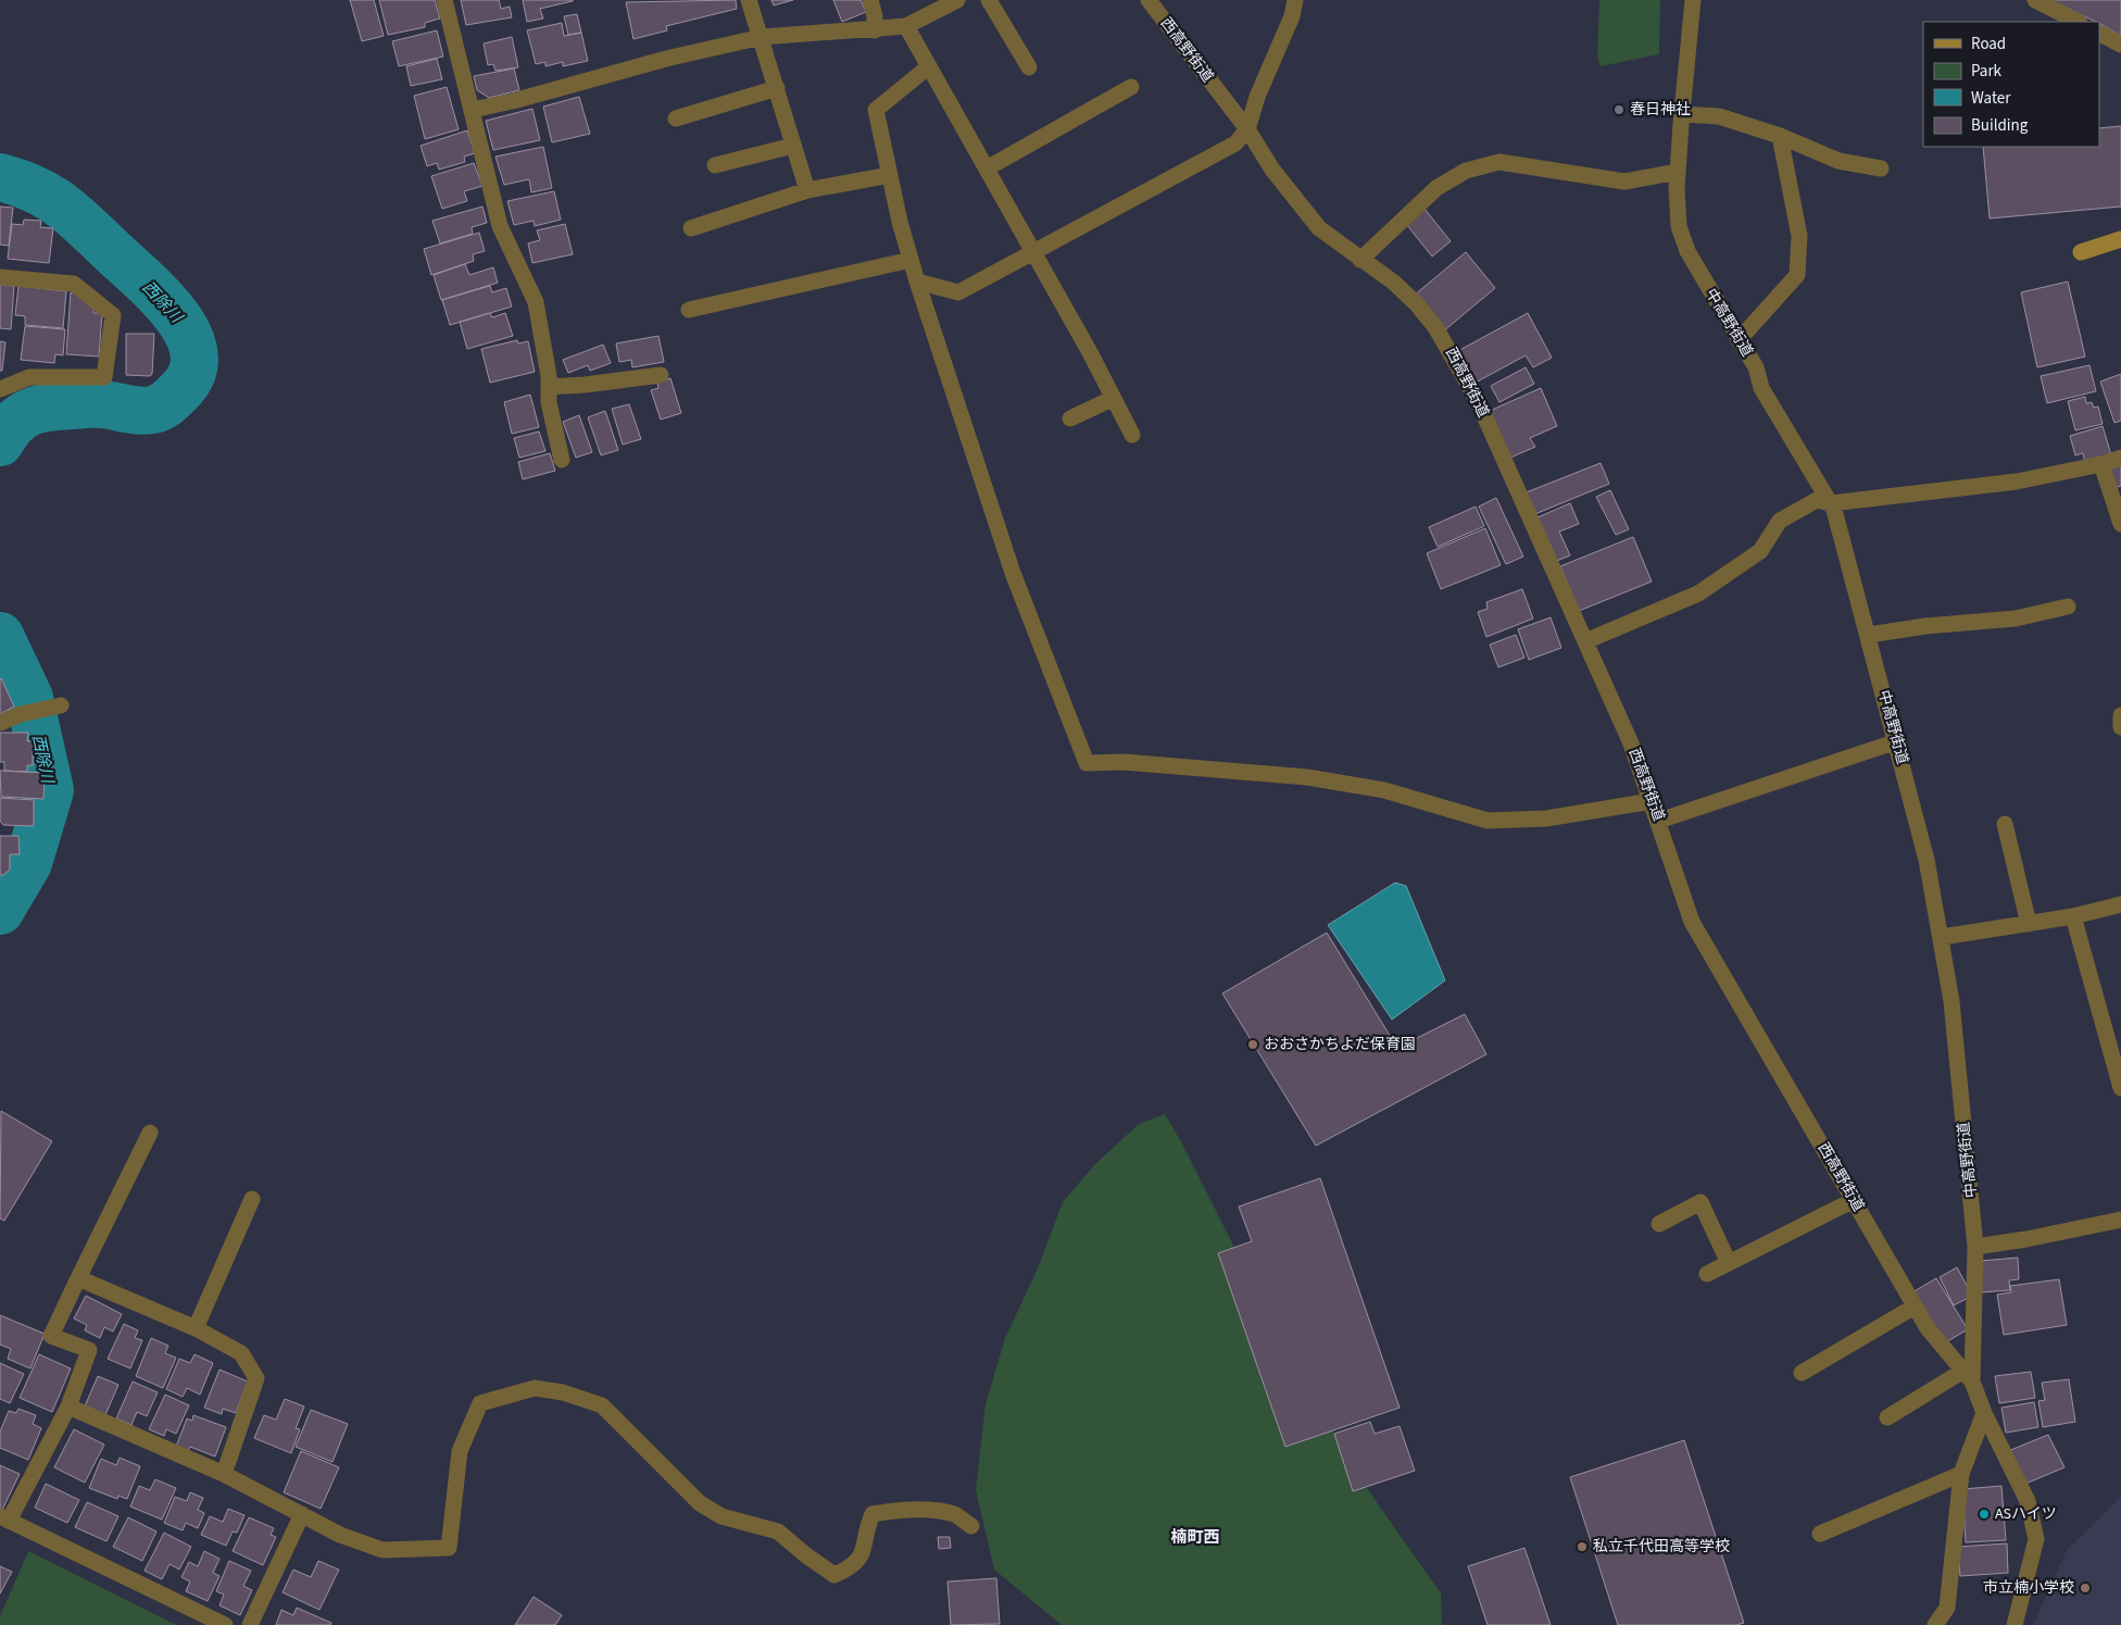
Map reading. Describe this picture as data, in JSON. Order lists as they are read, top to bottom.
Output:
{
  "streets": {
    "street": ["西高野街道", "中高野街道"]
  },
  "crossings": [
    ["西高野街道", "中高野街道"]
  ],
  "districts": ["楠町西"],
  "water": ["西除川"],
  "places": [
    "春日神社",
    "おおさかちよだ保育園",
    "ASハイツ",
    "私立千代田高等学校",
    "市立楠小学校"
  ],
  "legend": [
    "Road",
    "Park",
    "Water",
    "Building"
  ]
}
